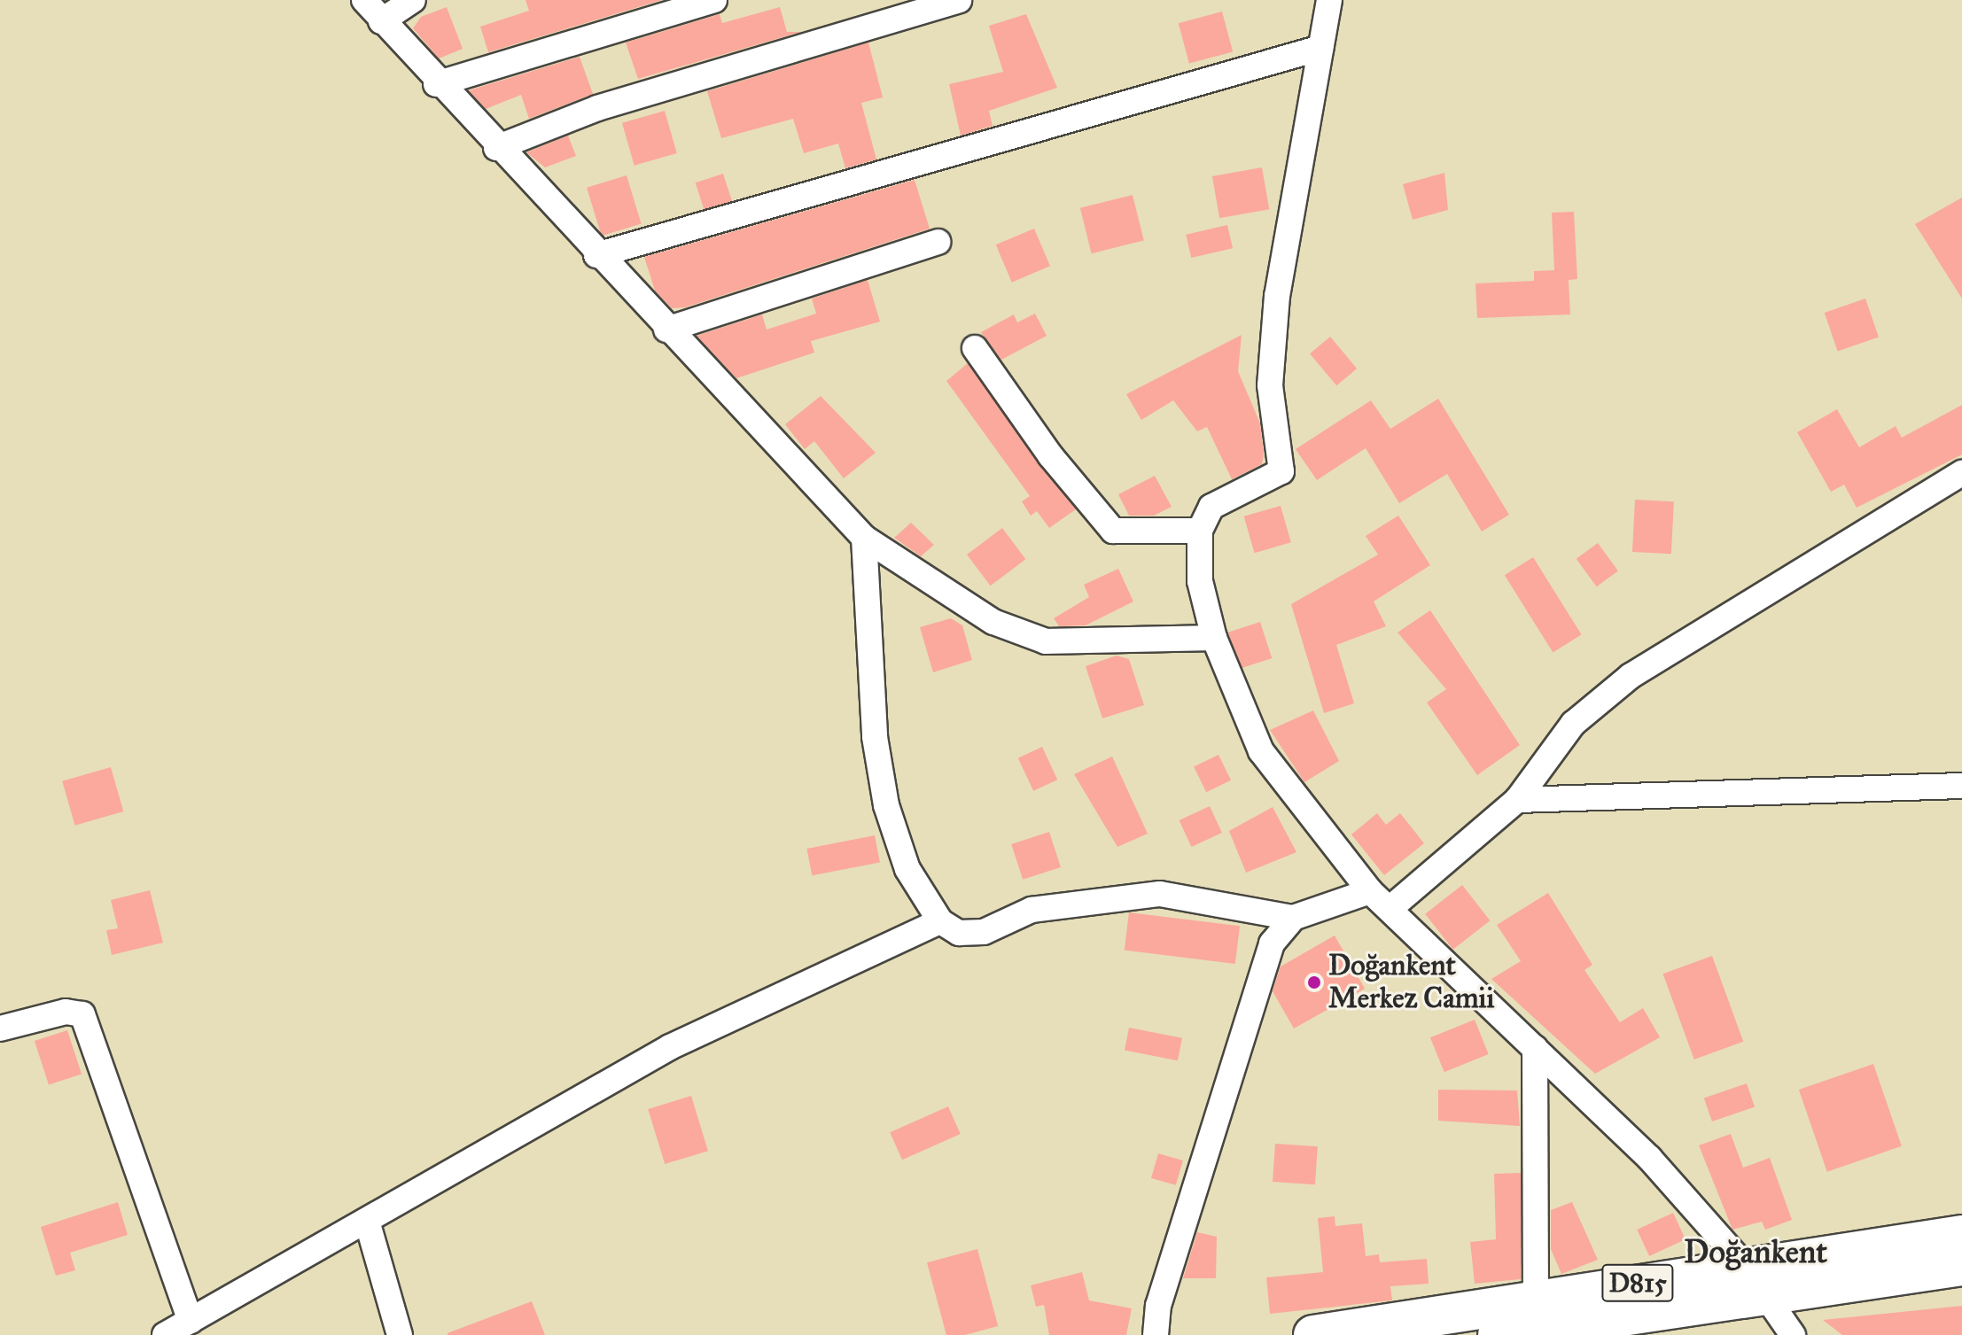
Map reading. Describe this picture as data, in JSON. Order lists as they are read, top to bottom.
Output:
{
  "streets": {
    "main road": ["D815"]
  },
  "districts": ["Doğankent"],
  "places": ["Doğankent Merkez Camii"]
}
